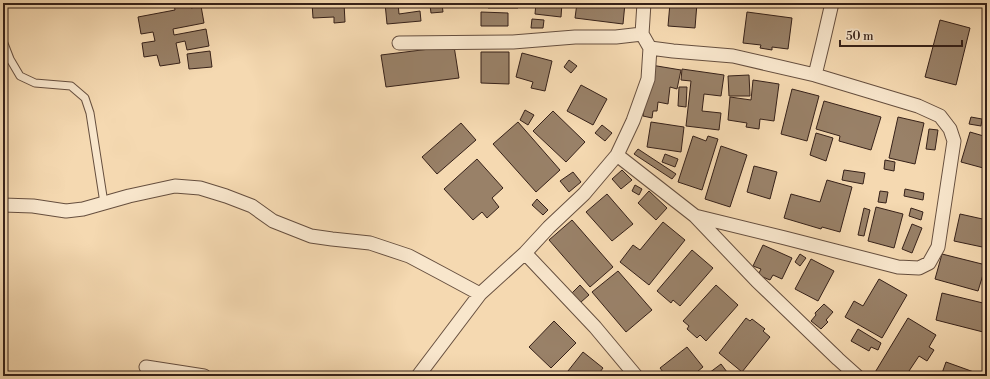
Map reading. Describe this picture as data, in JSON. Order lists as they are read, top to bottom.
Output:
{
  "scale_bar": "50 m"
}
